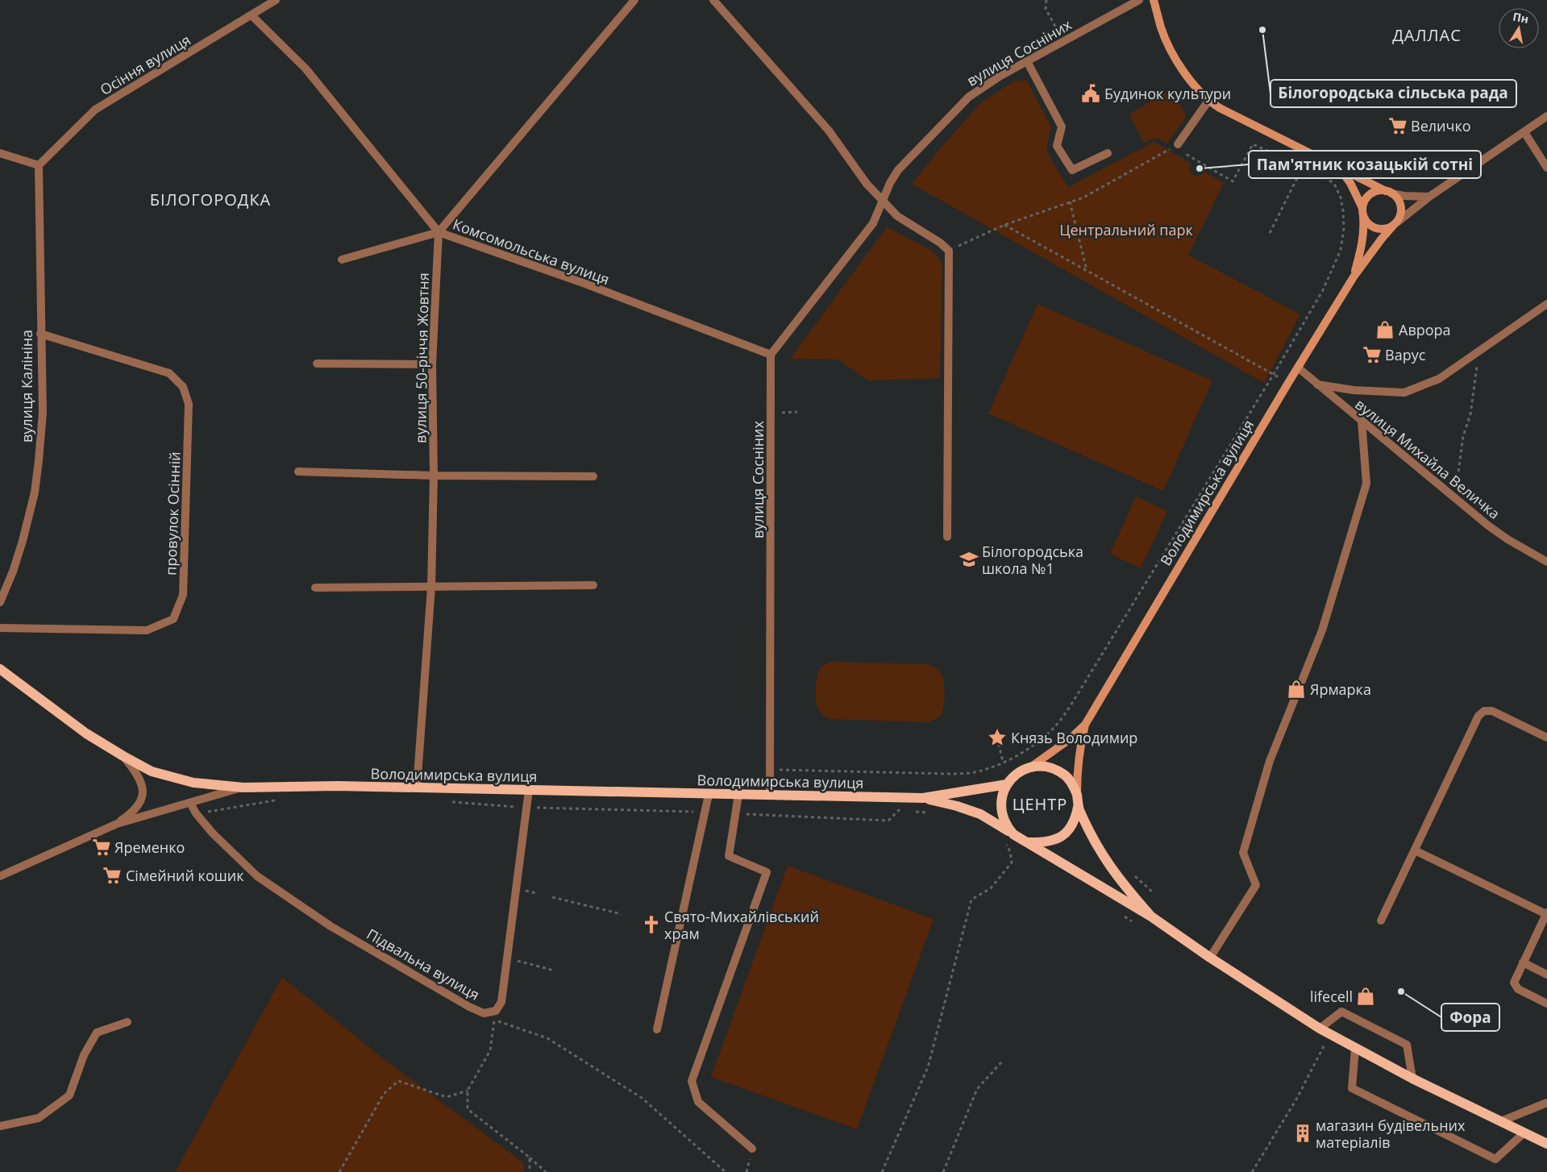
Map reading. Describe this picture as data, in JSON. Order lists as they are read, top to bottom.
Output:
{
  "streets": {
    "main road": ["Володимирська вулиця"],
    "street": [
      "вулиця Сосніних",
      "Осіння вулиця",
      "Комсомольська вулиця",
      "вулиця 50-річчя Жовтня",
      "вулиця Калініна",
      "вулиця Михайла Величка",
      "провулок Осінній",
      "Підвальна вулиця"
    ]
  },
  "crossings": [
    ["вулиця Сосніних", "Комсомольська вулиця"],
    ["вулиця Сосніних", "Володимирська вулиця"],
    ["Осіння вулиця", "Комсомольська вулиця"],
    ["Осіння вулиця", "вулиця Калініна"],
    ["Комсомольська вулиця", "вулиця 50-річчя Жовтня"],
    ["вулиця 50-річчя Жовтня", "Володимирська вулиця"],
    ["вулиця Калініна", "провулок Осінній"],
    ["вулиця Михайла Величка", "Володимирська вулиця"],
    ["Володимирська вулиця", "Підвальна вулиця"]
  ],
  "districts": ["ДАЛЛАС", "БІЛОГОРОДКА", "ЦЕНТР"],
  "parks": ["Центральний парк"],
  "places": {
    "other": ["Білогородська сільська рада", "Пам'ятник козацькій сотні", "Фора"],
    "public building": ["Будинок культури"],
    "supermarket": [
      "Величко",
      "Варус",
      "Яременко",
      "Сімейний кошик"
    ],
    "shop": ["Аврора", "Ярмарка", "lifecell"],
    "school or university": ["Білогородська школа №1"],
    "place": ["Князь Володимир"],
    "church": ["Свято-Михайлівський храм"],
    "building": ["магазин будівельних матеріалів"]
  },
  "north": "top"
}
